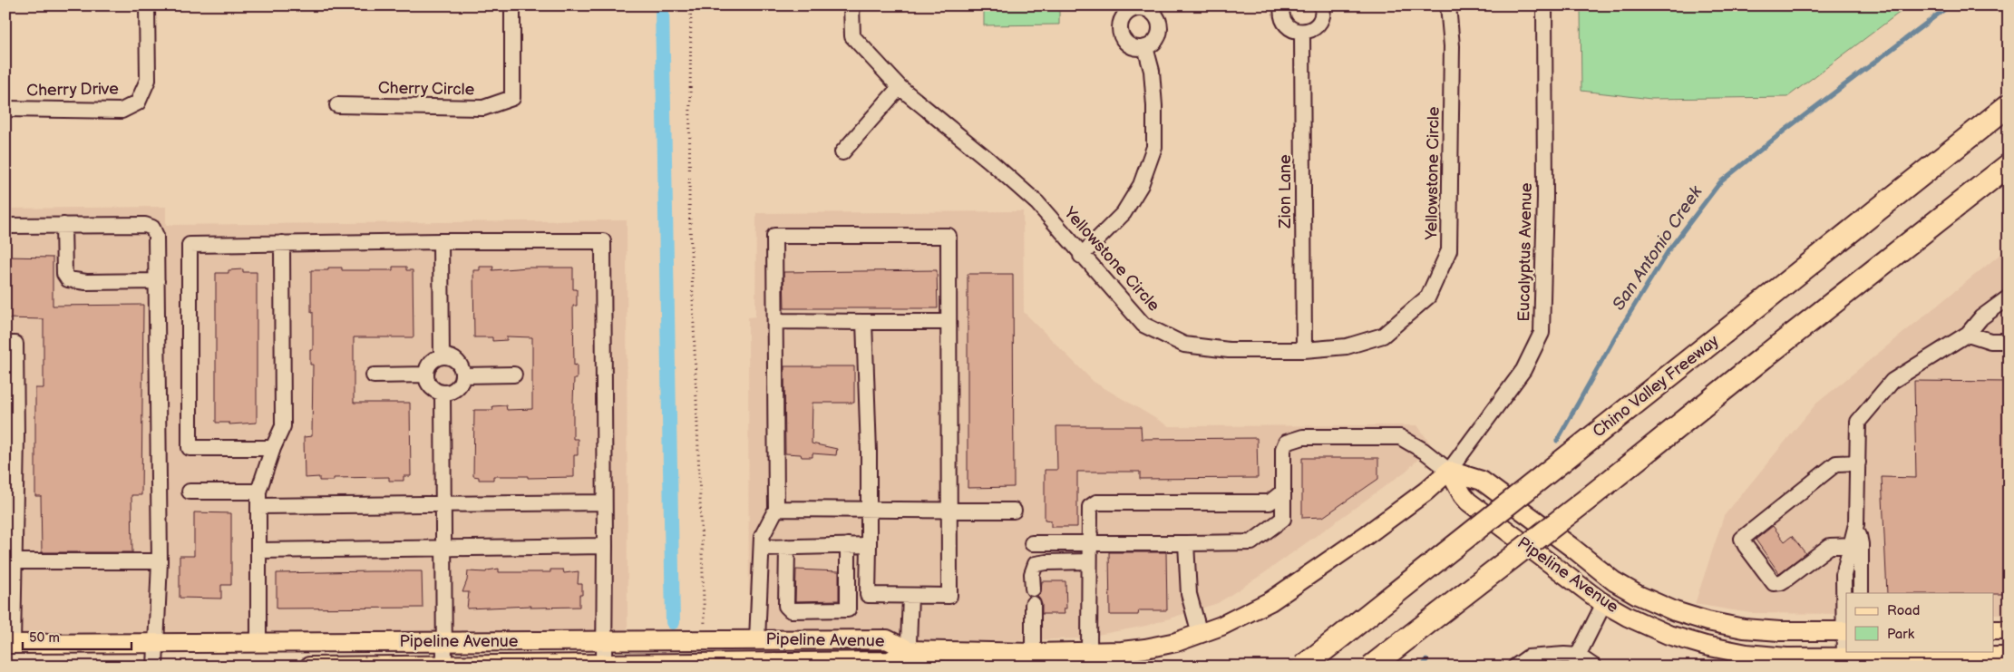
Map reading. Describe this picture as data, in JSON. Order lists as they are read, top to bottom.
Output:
{
  "streets": {
    "highway": ["Chino Valley Freeway"],
    "main road": ["Pipeline Avenue"],
    "street": [
      "Cherry Circle",
      "Cherry Drive",
      "Yellowstone Circle",
      "Zion Lane",
      "Eucalyptus Avenue"
    ]
  },
  "crossings": [
    ["Yellowstone Circle", "Zion Lane"],
    ["Eucalyptus Avenue", "Pipeline Avenue"]
  ],
  "water": ["San Antonio Creek"],
  "legend": ["Road", "Park"],
  "scale_bar": "50 m"
}
